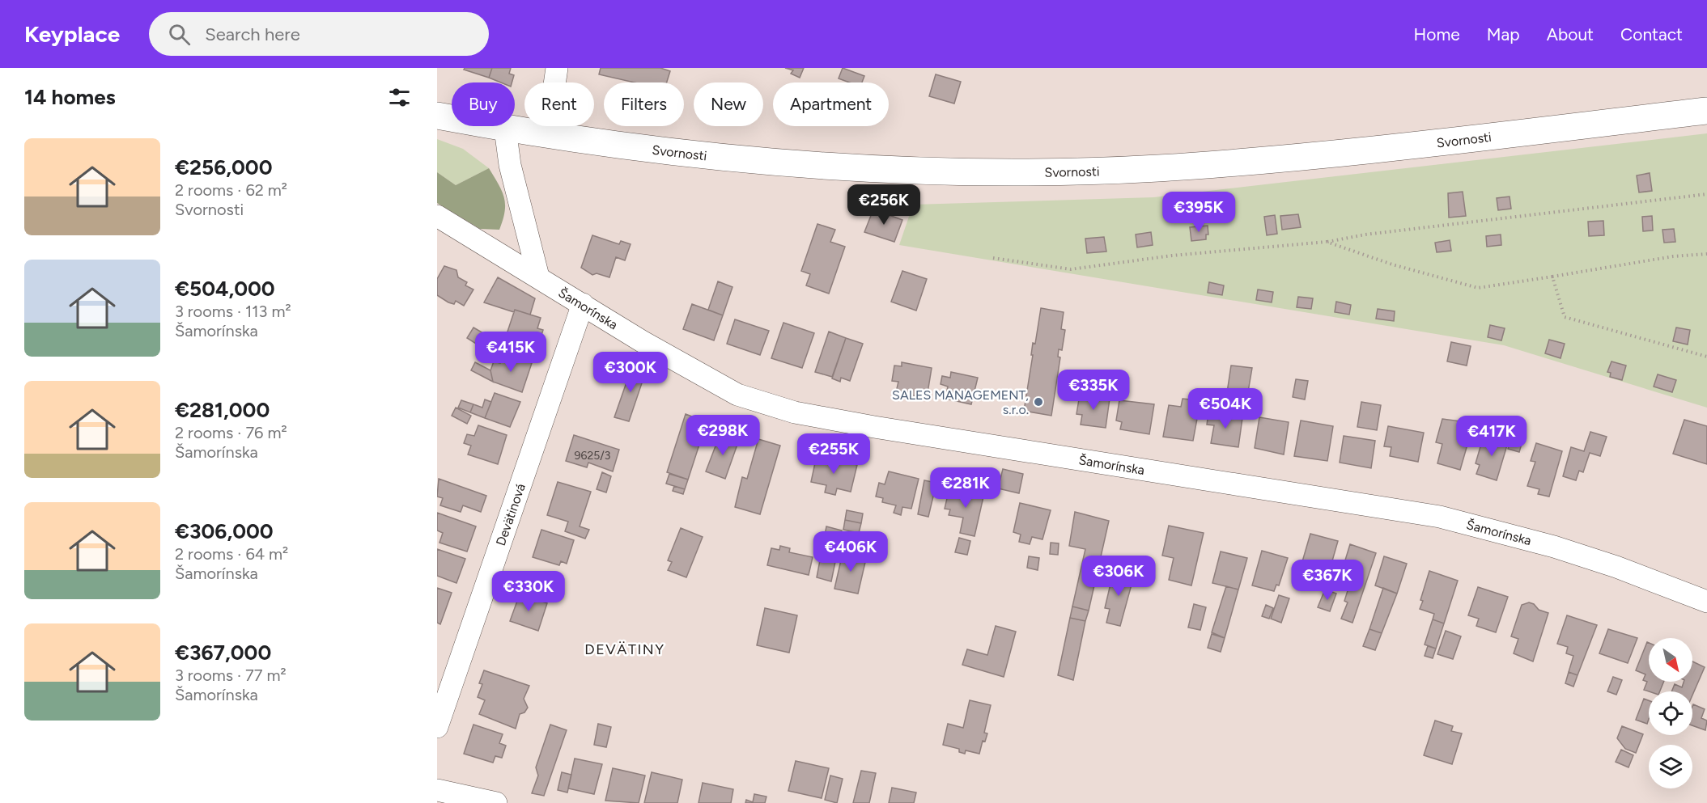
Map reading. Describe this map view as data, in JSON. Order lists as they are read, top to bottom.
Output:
{
  "streets": {
    "main road": ["Svornosti"],
    "street": ["Šamorínska", "Devätinová"]
  },
  "crossings": [
    ["Šamorínska", "Devätinová"]
  ],
  "districts": ["DEVÄTINY"],
  "places": ["SALES MANAGEMENT, s.r.o."],
  "house_numbers": ["9625/3"],
  "north": "bottom right",
  "page": {
    "header": "Keyplace",
    "search": "Search here",
    "nav": [
      "Home",
      "Map",
      "About",
      "Contact"
    ],
    "heading": "14 homes",
    "chip": [
      "Buy",
      "Rent",
      "Filters",
      "New",
      "Apartment"
    ],
    "list": [
      {
        "name": "€256,000",
        "note": "2 rooms · 62 m² · Svornosti"
      },
      {
        "name": "€504,000",
        "note": "3 rooms · 113 m² · Šamorínska"
      },
      {
        "name": "€281,000",
        "note": "2 rooms · 76 m² · Šamorínska"
      },
      {
        "name": "€306,000",
        "note": "2 rooms · 64 m² · Šamorínska"
      },
      {
        "name": "€367,000",
        "note": "3 rooms · 77 m² · Šamorínska"
      }
    ],
    "price": [
      "€256K",
      "€395K",
      "€415K",
      "€300K",
      "€335K",
      "€504K",
      "€298K",
      "€417K",
      "€255K",
      "€281K",
      "€406K",
      "€306K",
      "€367K",
      "€330K"
    ]
  }
}
